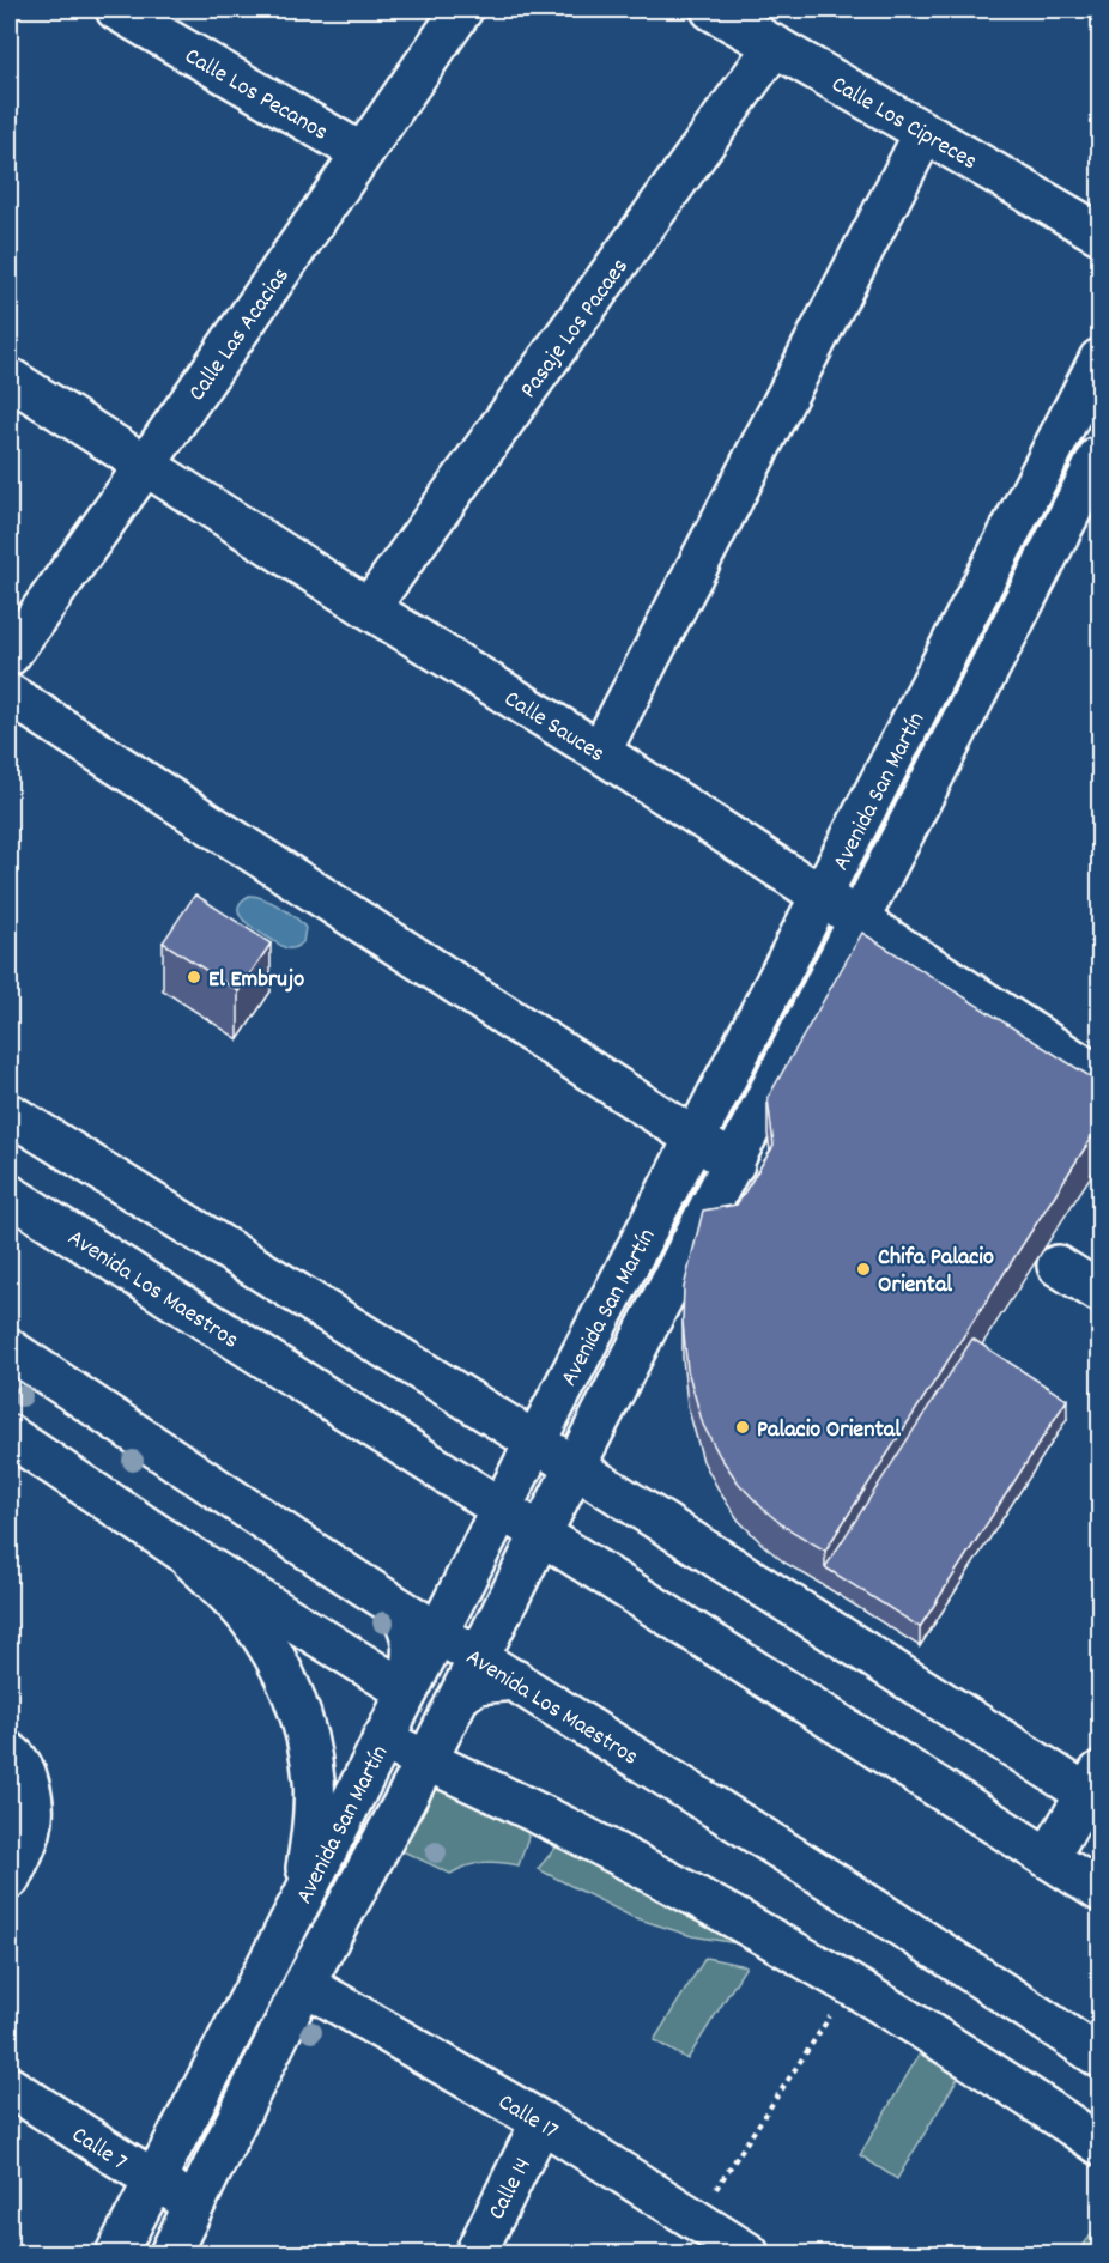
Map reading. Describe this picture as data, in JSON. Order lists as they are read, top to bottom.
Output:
{
  "streets": {
    "main road": [
      "Calle Los Pecanos",
      "Calle Los Cipreces",
      "Pasaje Los Pacaes",
      "Calle Las Acacias",
      "Calle Sauces",
      "Avenida San Martín",
      "Avenida Los Maestros",
      "Calle 17",
      "Calle 7",
      "Calle 14"
    ]
  },
  "crossings": [
    ["Calle Los Pecanos", "Calle Las Acacias"],
    ["Calle Los Cipreces", "Pasaje Los Pacaes"],
    ["Pasaje Los Pacaes", "Calle Sauces"],
    ["Calle Las Acacias", "Calle Sauces"],
    ["Calle Sauces", "Avenida San Martín"],
    ["Avenida San Martín", "Avenida Los Maestros"],
    ["Avenida San Martín", "Calle 17"],
    ["Avenida San Martín", "Calle 7"],
    ["Calle 17", "Calle 14"]
  ],
  "places": ["El Embrujo", "Chifa Palacio Oriental", "Palacio Oriental"]
}
